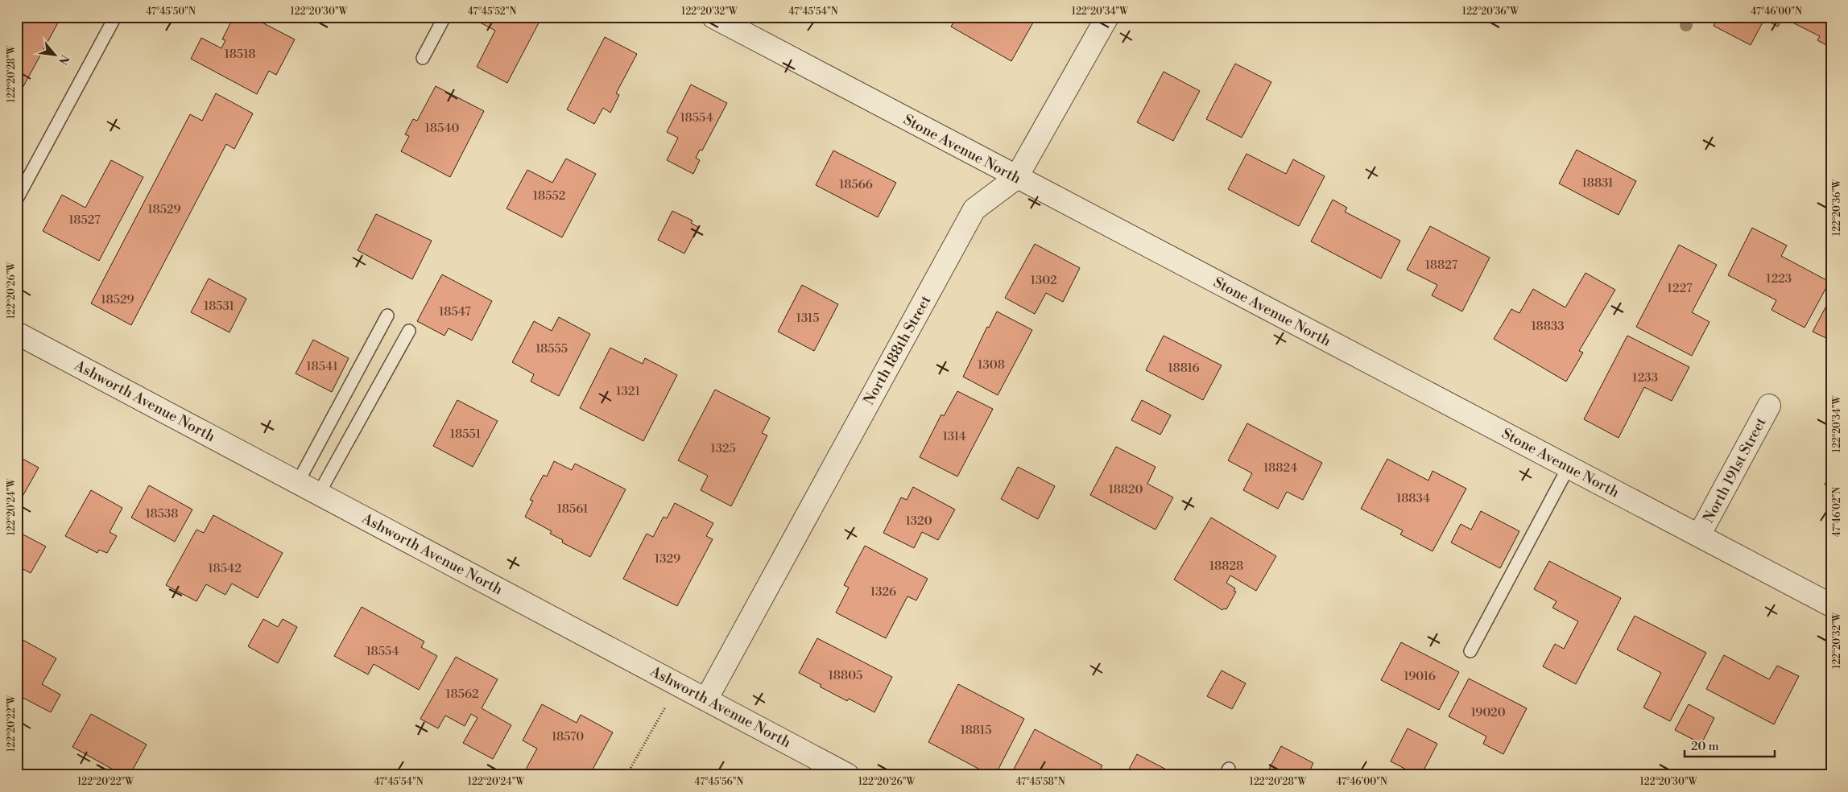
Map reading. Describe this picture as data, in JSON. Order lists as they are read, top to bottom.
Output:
{
  "streets": {
    "street": [
      "Stone Avenue North",
      "North 188th Street",
      "Ashworth Avenue North",
      "North 191st Street"
    ]
  },
  "crossings": [
    ["Stone Avenue North", "North 188th Street"],
    ["Stone Avenue North", "North 191st Street"],
    ["North 188th Street", "Ashworth Avenue North"]
  ],
  "house_numbers": [
    "18518",
    "18554",
    "18540",
    "18831",
    "18566",
    "18552",
    "18529",
    "18527",
    "18827",
    "1223",
    "1302",
    "1227",
    "18529",
    "18531",
    "18547",
    "1315",
    "18833",
    "18555",
    "1308",
    "18541",
    "18816",
    "1233",
    "1321",
    "18551",
    "1314",
    "1325",
    "18824",
    "18820",
    "18834",
    "18561",
    "18538",
    "1320",
    "1329",
    "18828",
    "18542",
    "1326",
    "18554",
    "18805",
    "19016",
    "18562",
    "19020",
    "18815",
    "18570"
  ],
  "scale_bar": "20 m",
  "north": "bottom right",
  "coordinates": [
    "47°45'50\"N",
    "122°20'30\"W",
    "47°45'52\"N",
    "122°20'32\"W",
    "47°45'54\"N",
    "122°20'34\"W",
    "122°20'36\"W",
    "47°46'00\"N",
    "122°20'28\"W",
    "122°20'26\"W",
    "122°20'24\"W",
    "47°46'02\"N",
    "122°20'22\"W",
    "47°45'56\"N",
    "47°45'58\"N"
  ]
}
